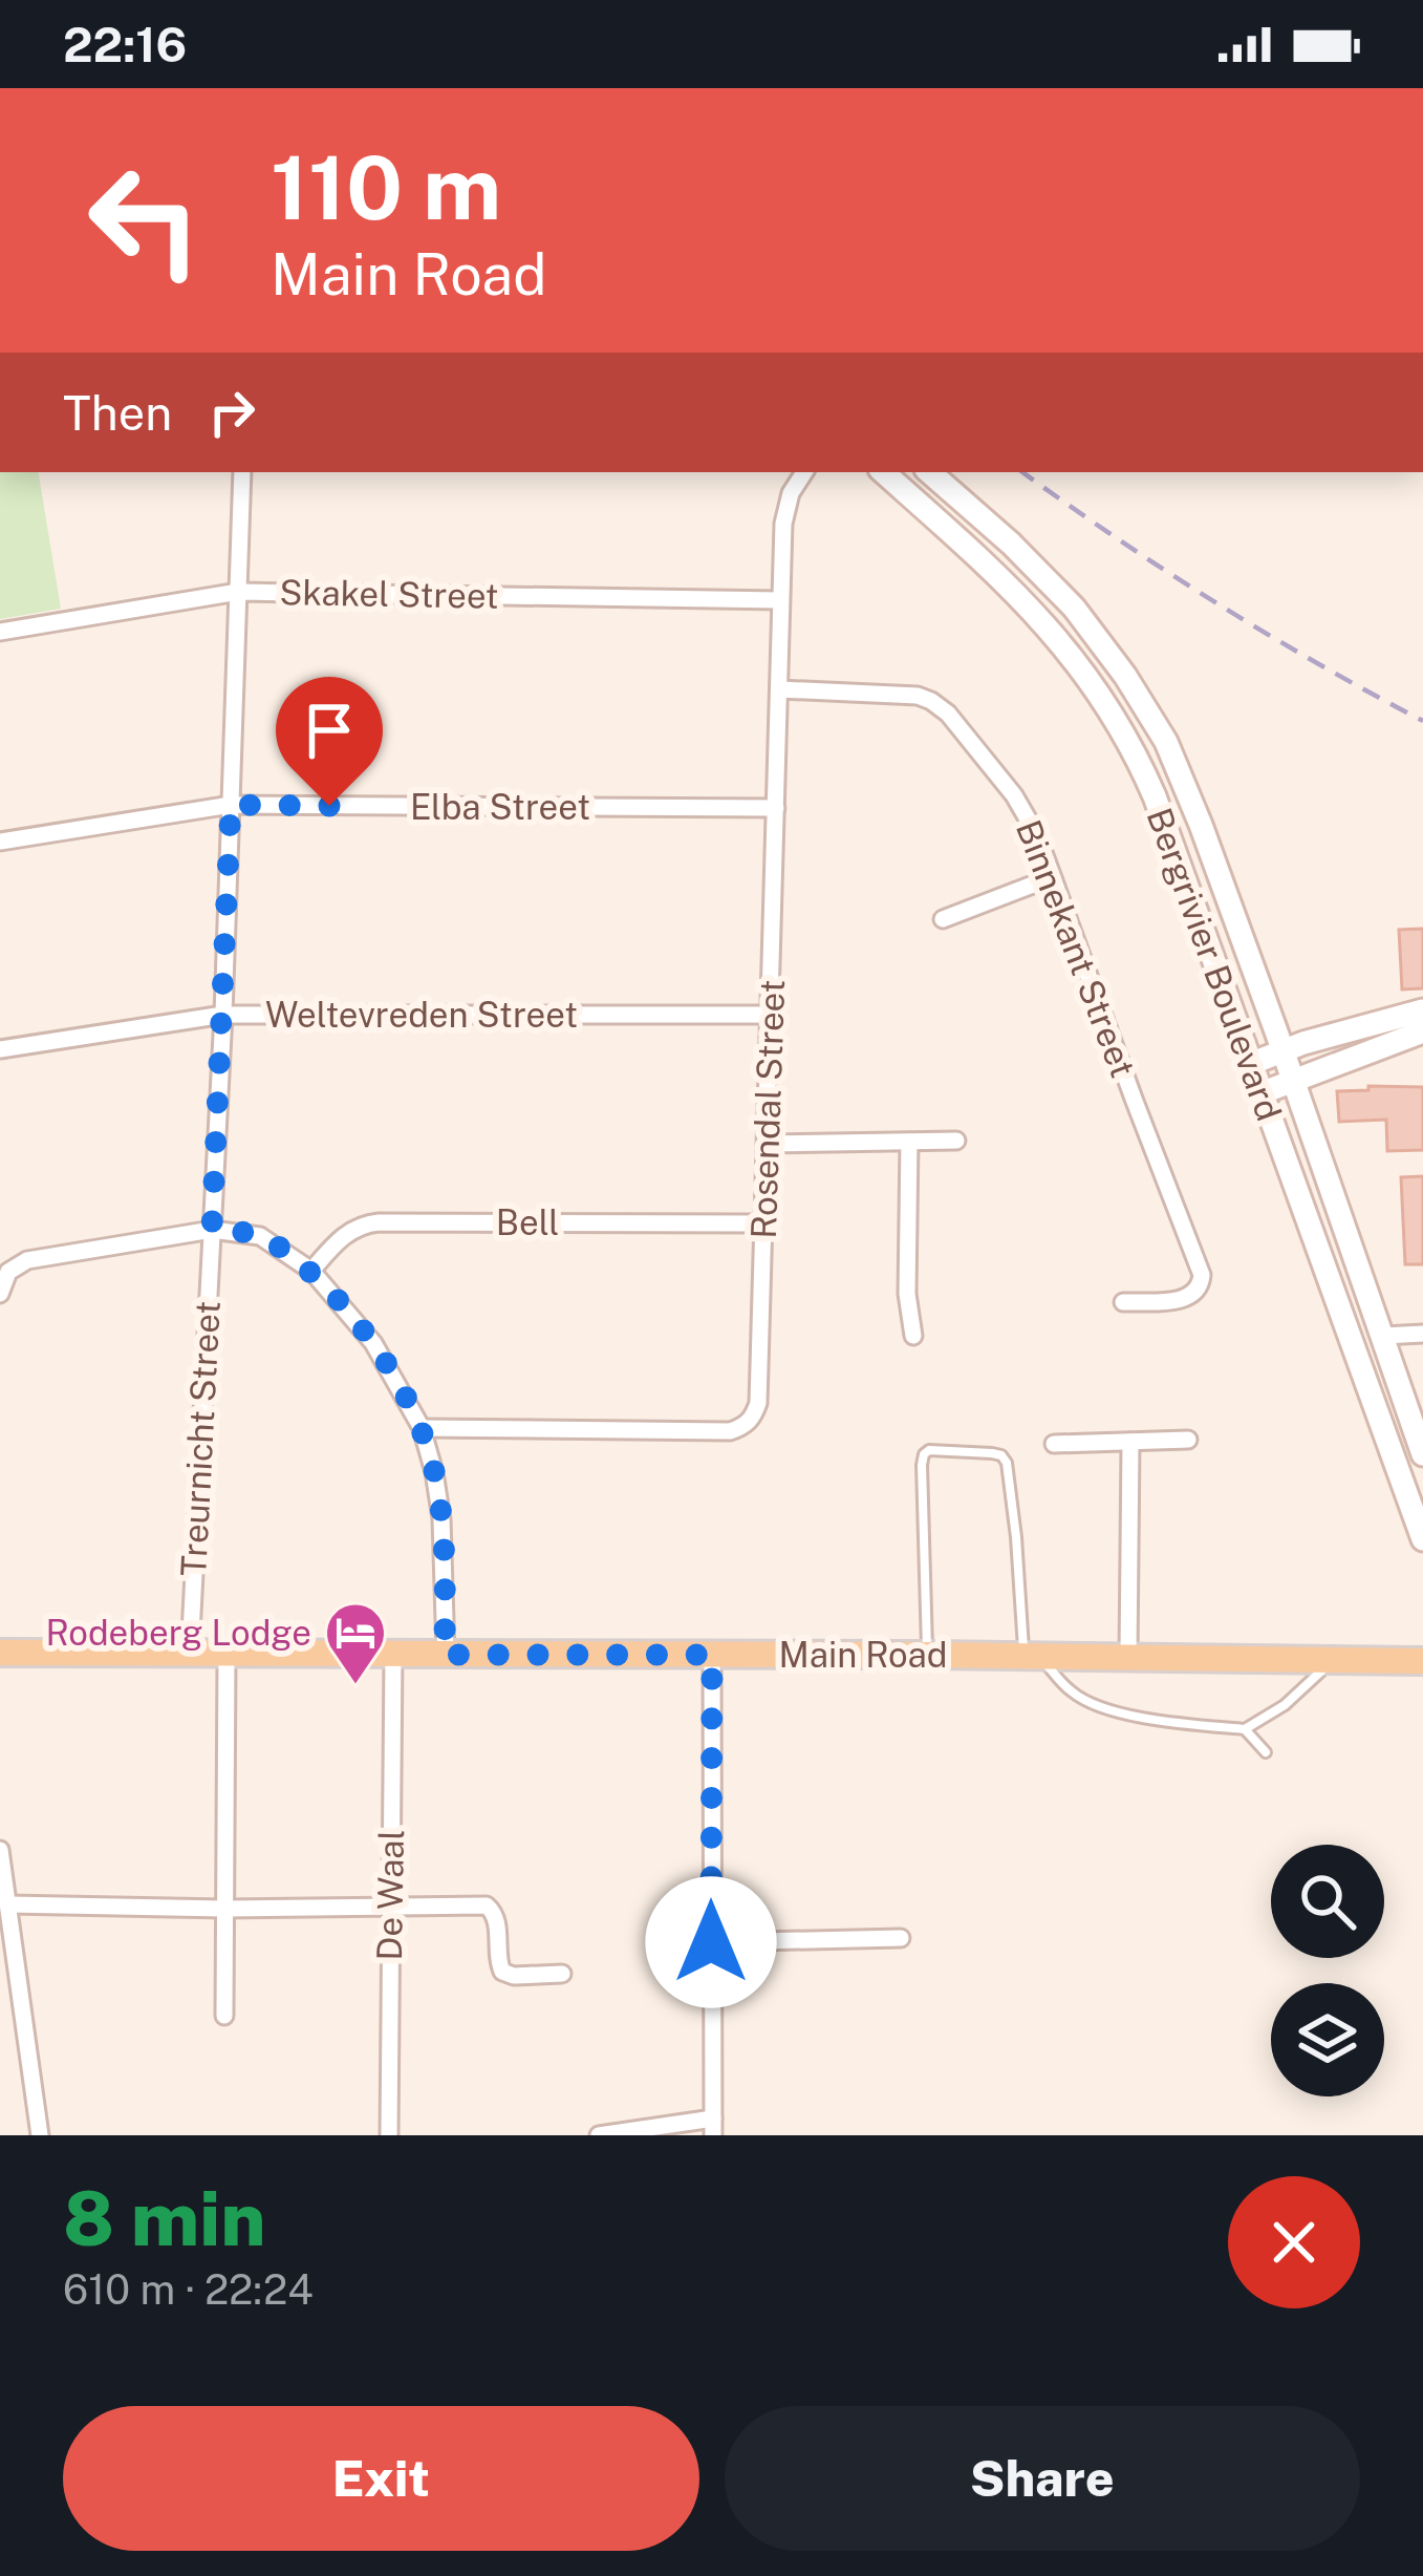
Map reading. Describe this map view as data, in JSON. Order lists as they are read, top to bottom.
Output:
{
  "streets": {
    "main road": ["Main Road"],
    "street": [
      "Skakel Street",
      "Elba Street",
      "Binnekant Street",
      "Bergrivier Boulevard",
      "Weltevreden Street",
      "Rosendal Street",
      "Bell",
      "Treurnicht Street",
      "De Waal"
    ]
  },
  "crossings": [
    ["Skakel Street", "Rosendal Street"],
    ["Skakel Street", "Treurnicht Street"],
    ["Elba Street", "Rosendal Street"],
    ["Elba Street", "Treurnicht Street"],
    ["Binnekant Street", "Rosendal Street"],
    ["Weltevreden Street", "Rosendal Street"],
    ["Weltevreden Street", "Treurnicht Street"],
    ["Rosendal Street", "Bell"],
    ["Treurnicht Street", "Main Road"],
    ["Main Road", "De Waal"]
  ],
  "places": {
    "hotel": ["Rodeberg Lodge"]
  },
  "page": {
    "status": "22:16",
    "turn": ["110 m", "Main Road"],
    "then": "Then",
    "heading": ["8 min", "610 m · 22:24"],
    "buttons": ["Exit", "Share"]
  }
}
